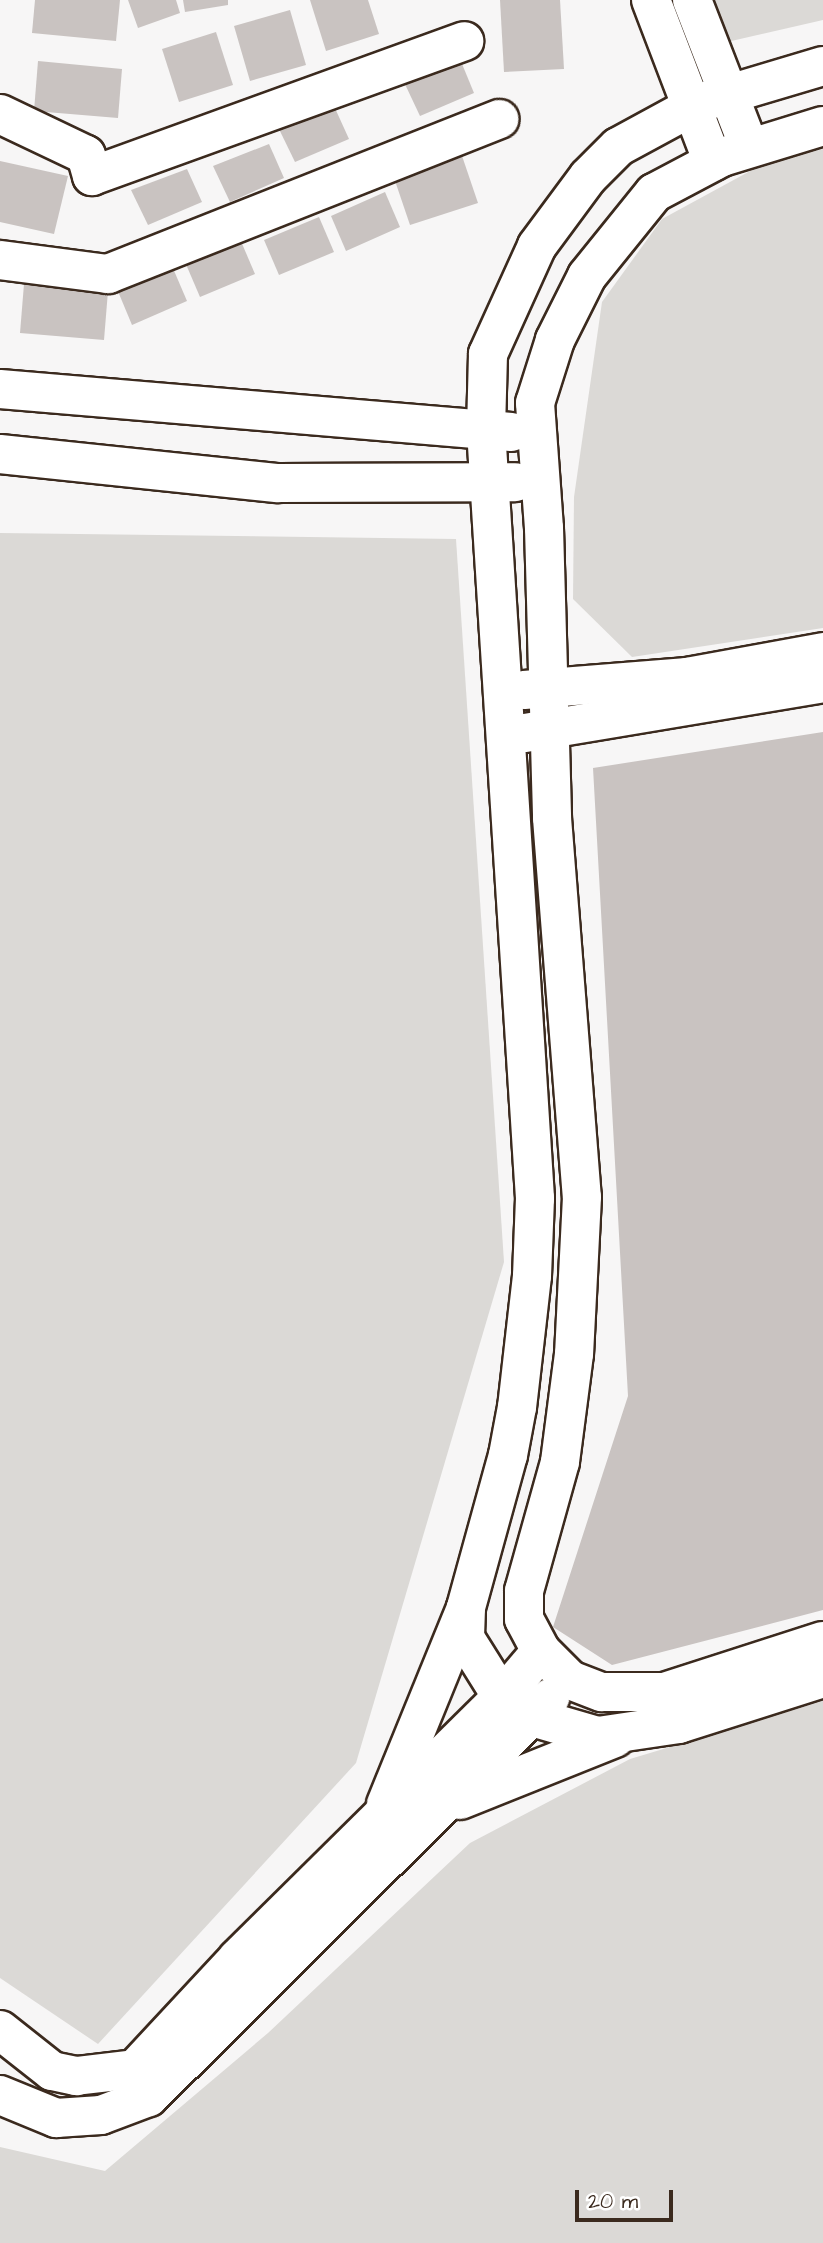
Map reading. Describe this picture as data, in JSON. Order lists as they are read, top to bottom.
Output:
{
  "scale_bar": "20 m"
}
